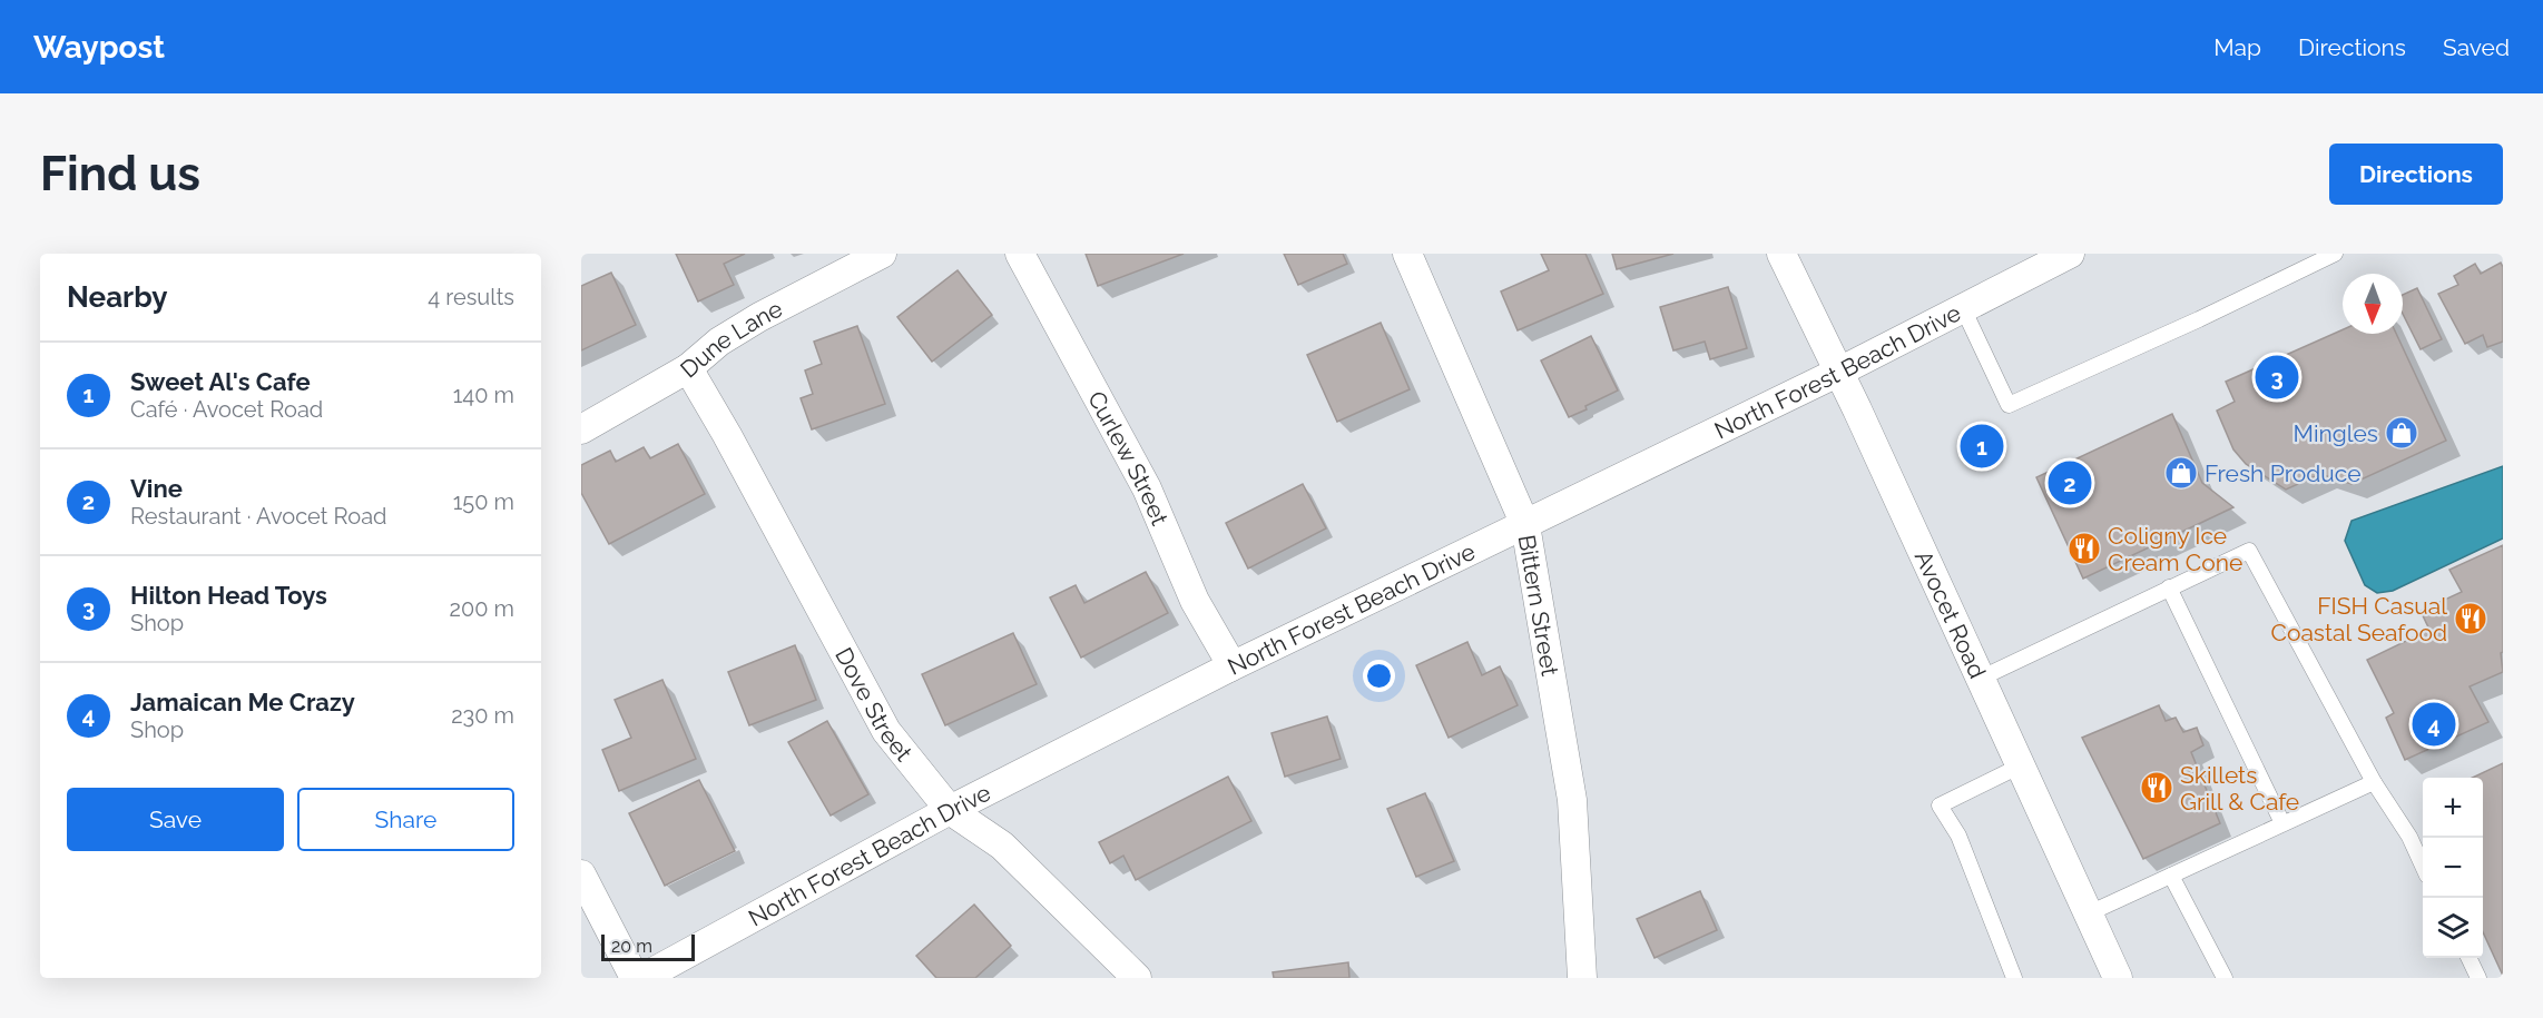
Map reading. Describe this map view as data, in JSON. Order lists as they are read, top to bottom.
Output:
{
  "streets": {
    "street": [
      "Dune Lane",
      "North Forest Beach Drive",
      "Curlew Street",
      "Bittern Street",
      "Avocet Road",
      "Dove Street"
    ]
  },
  "crossings": [
    ["Dune Lane", "Dove Street"],
    ["North Forest Beach Drive", "Curlew Street"],
    ["North Forest Beach Drive", "Bittern Street"],
    ["North Forest Beach Drive", "Avocet Road"],
    ["North Forest Beach Drive", "Dove Street"]
  ],
  "places": {
    "shop": ["Mingles", "Fresh Produce"],
    "restaurant": ["Coligny Ice Cream Cone", "FISH Casual Coastal Seafood", "Skillets Grill & Cafe"]
  },
  "scale_bar": "20 m",
  "north": "bottom",
  "page": {
    "header": "Waypost",
    "nav": ["Map", "Directions", "Saved"],
    "buttons": [
      "Directions",
      ["Save", "Share"]
    ],
    "title": "Find us",
    "heading": ["Nearby", "4 results"],
    "list": [
      {
        "mark": "1",
        "name": "Sweet Al's Cafe",
        "note": "Café · Avocet Road",
        "value": "140 m"
      },
      {
        "mark": "2",
        "name": "Vine",
        "note": "Restaurant · Avocet Road",
        "value": "150 m"
      },
      {
        "mark": "3",
        "name": "Hilton Head Toys",
        "note": "Shop",
        "value": "200 m"
      },
      {
        "mark": "4",
        "name": "Jamaican Me Crazy",
        "note": "Shop",
        "value": "230 m"
      }
    ],
    "pins": [
      "3",
      "1",
      "2",
      "4"
    ],
    "map_buttons": ["+", "−"],
    "scale": "20 m"
  }
}
